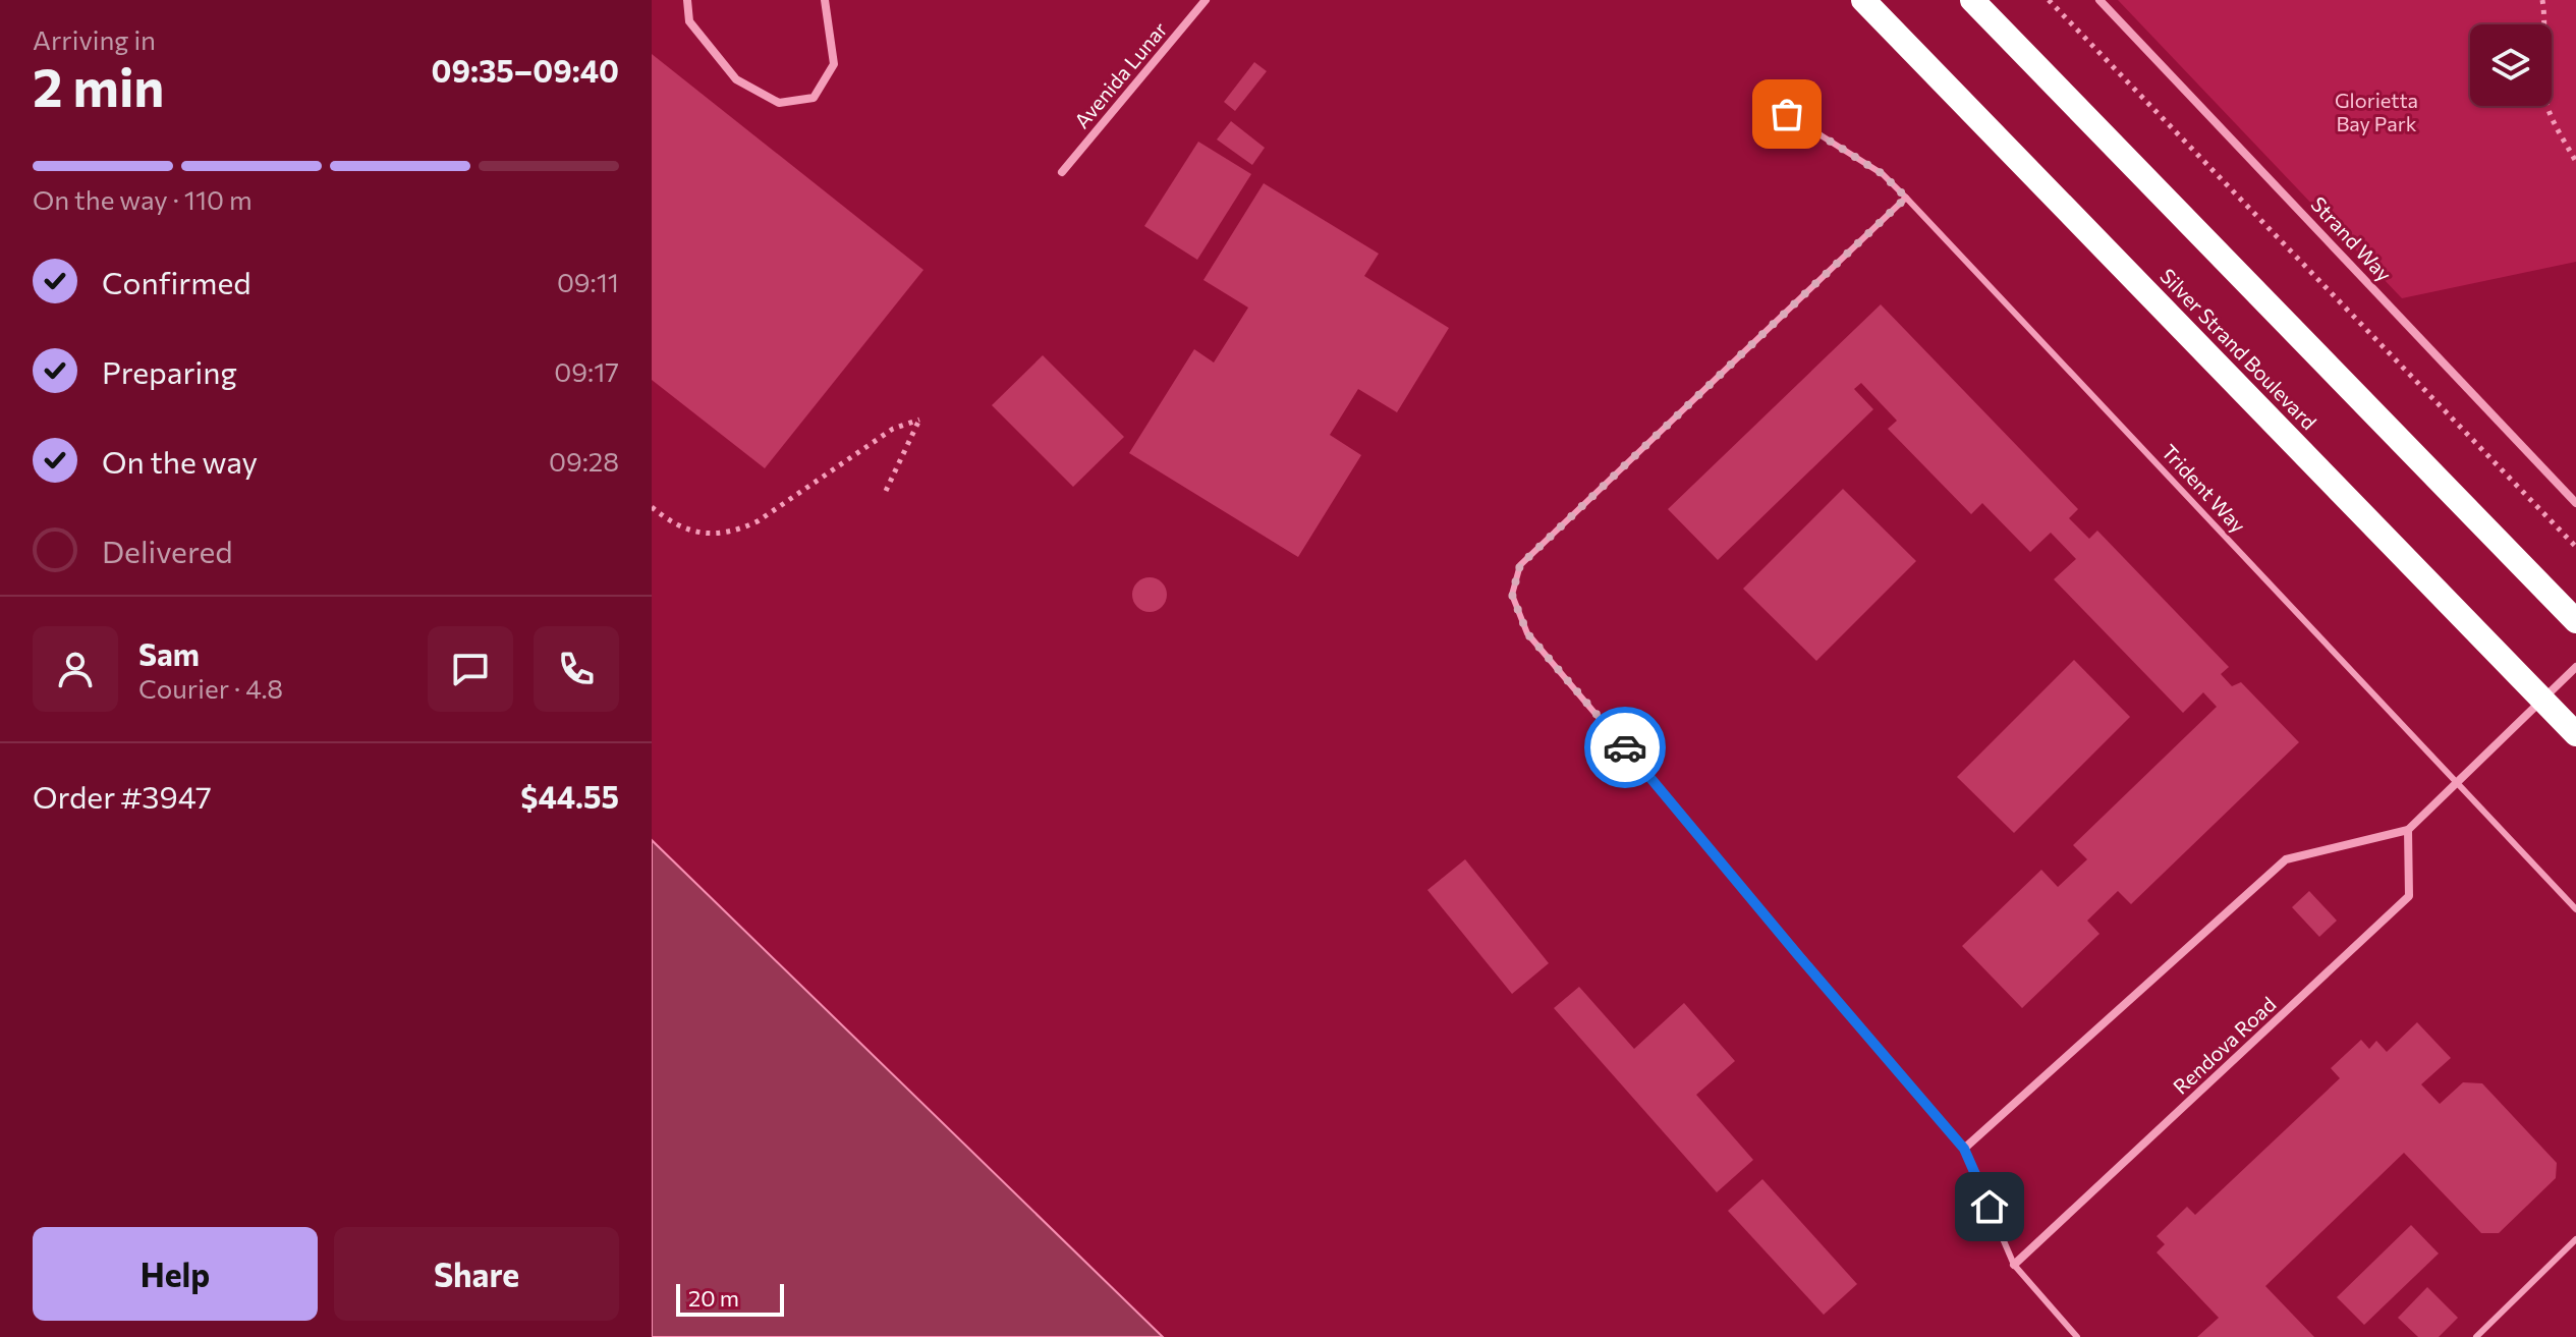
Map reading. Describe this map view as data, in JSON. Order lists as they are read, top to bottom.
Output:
{
  "streets": {
    "highway": ["Silver Strand Boulevard"],
    "street": ["Avenida Lunar", "Strand Way", "Rendova Road"],
    "lane": ["Trident Way"]
  },
  "parks": ["Glorietta Bay Park"],
  "scale_bar": "20 m",
  "page": {
    "heading": ["2 min", "Arriving in", "09:35–09:40"],
    "panel": [
      "Sam",
      "Courier · 4.8",
      "Order #3947",
      "$44.55"
    ],
    "bar": "On the way · 110 m",
    "list": [
      ["Confirmed", "09:11"],
      ["Preparing", "09:17"],
      ["On the way", "09:28"],
      "Delivered"
    ],
    "buttons": ["Help", "Share"],
    "scale": "20 m"
  }
}
